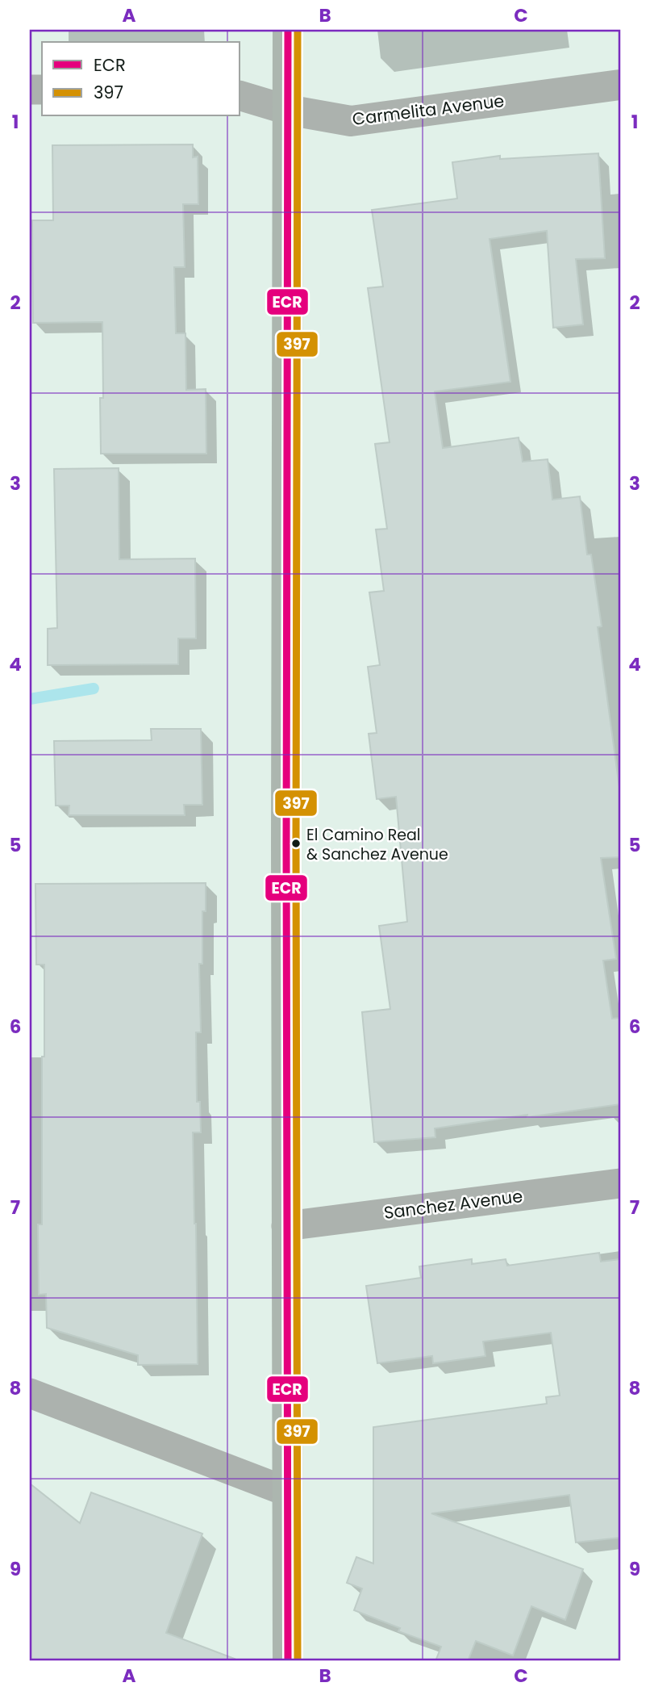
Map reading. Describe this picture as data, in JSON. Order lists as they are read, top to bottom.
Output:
{
  "streets": {
    "street": ["Carmelita Avenue", "Sanchez Avenue"]
  },
  "places": ["El Camino Real & Sanchez Avenue"],
  "lines": ["transit line ECR", "transit line 397"],
  "legend": ["ECR", "397"],
  "grid": {
    "columns": ["A", "B", "C"],
    "rows": [
      "1",
      "2",
      "3",
      "4",
      "5",
      "6",
      "7",
      "8",
      "9"
    ]
  }
}
